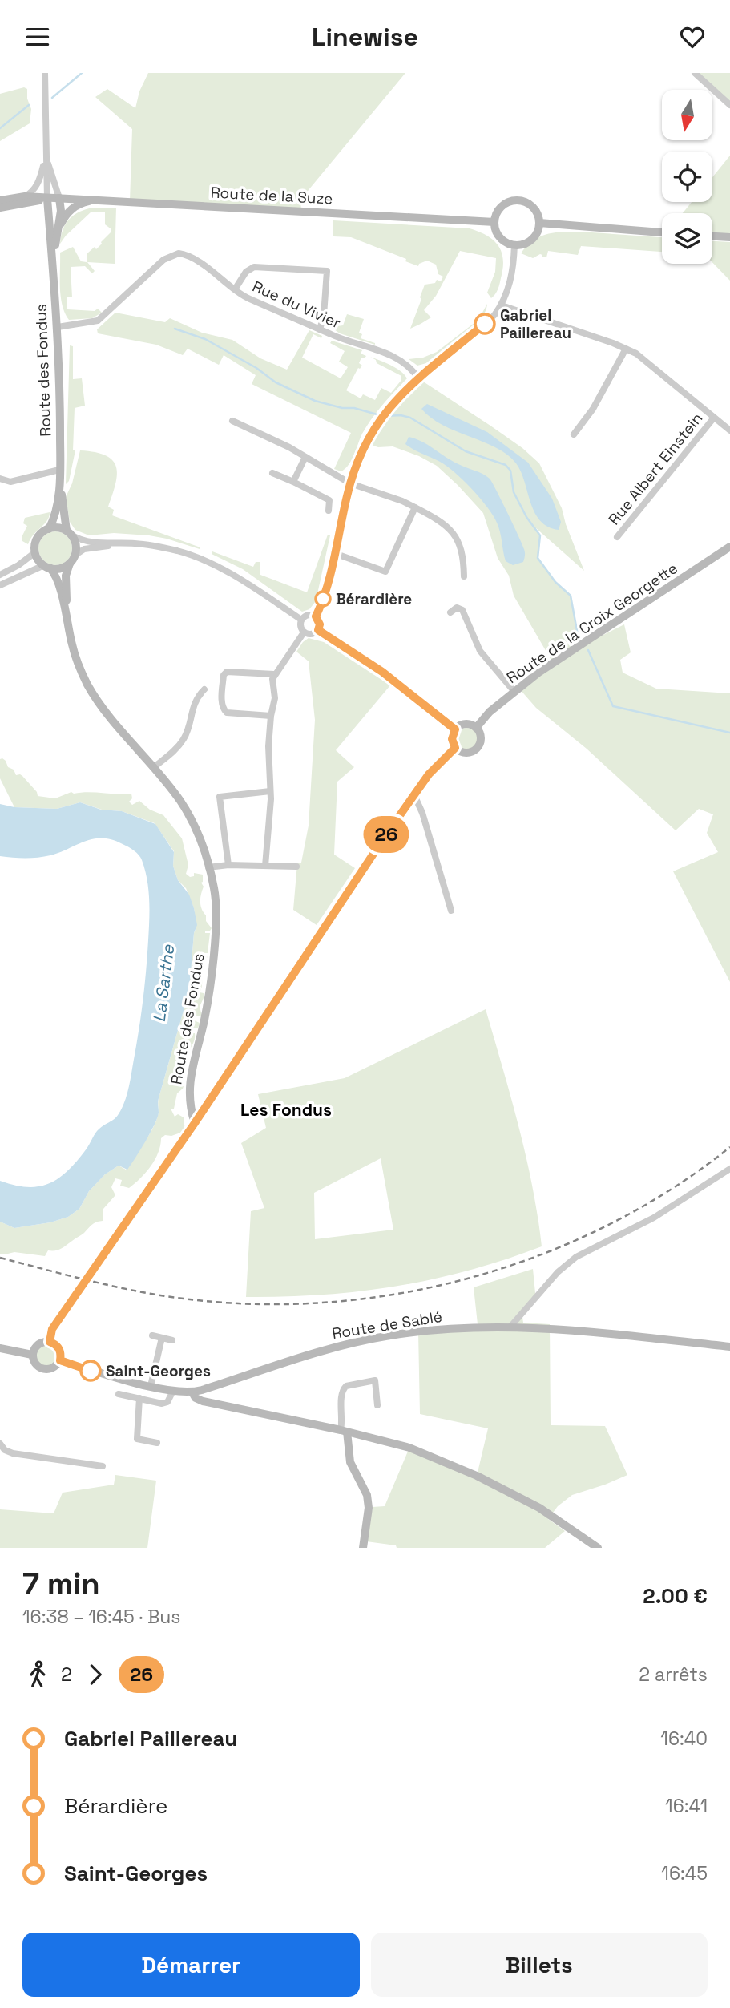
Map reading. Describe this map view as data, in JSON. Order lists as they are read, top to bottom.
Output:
{
  "streets": {
    "street": [
      "Route de la Suze",
      "Rue du Vivier",
      "Route des Fondus",
      "Rue Albert Einstein",
      "Route de la Croix Georgette",
      "Route de Sablé"
    ]
  },
  "crossings": [
    ["Route de la Suze", "Route des Fondus"],
    ["Rue du Vivier", "Route des Fondus"]
  ],
  "districts": ["Les Fondus"],
  "water": ["La Sarthe"],
  "places": ["Gabriel Paillereau", "Bérardière", "Saint-Georges"],
  "lines": ["bus line 26"],
  "north": "bottom",
  "page": {
    "header": "Linewise",
    "on_map": "26",
    "heading": ["7 min", "16:38 – 16:45 · Bus", "2.00 €"],
    "legs": ["2", "26", "2 arrêts"],
    "list": [
      {
        "name": "Gabriel Paillereau",
        "value": "16:40"
      },
      {
        "name": "Bérardière",
        "value": "16:41"
      },
      {
        "name": "Saint-Georges",
        "value": "16:45"
      }
    ],
    "buttons": ["Démarrer", "Billets"]
  }
}
